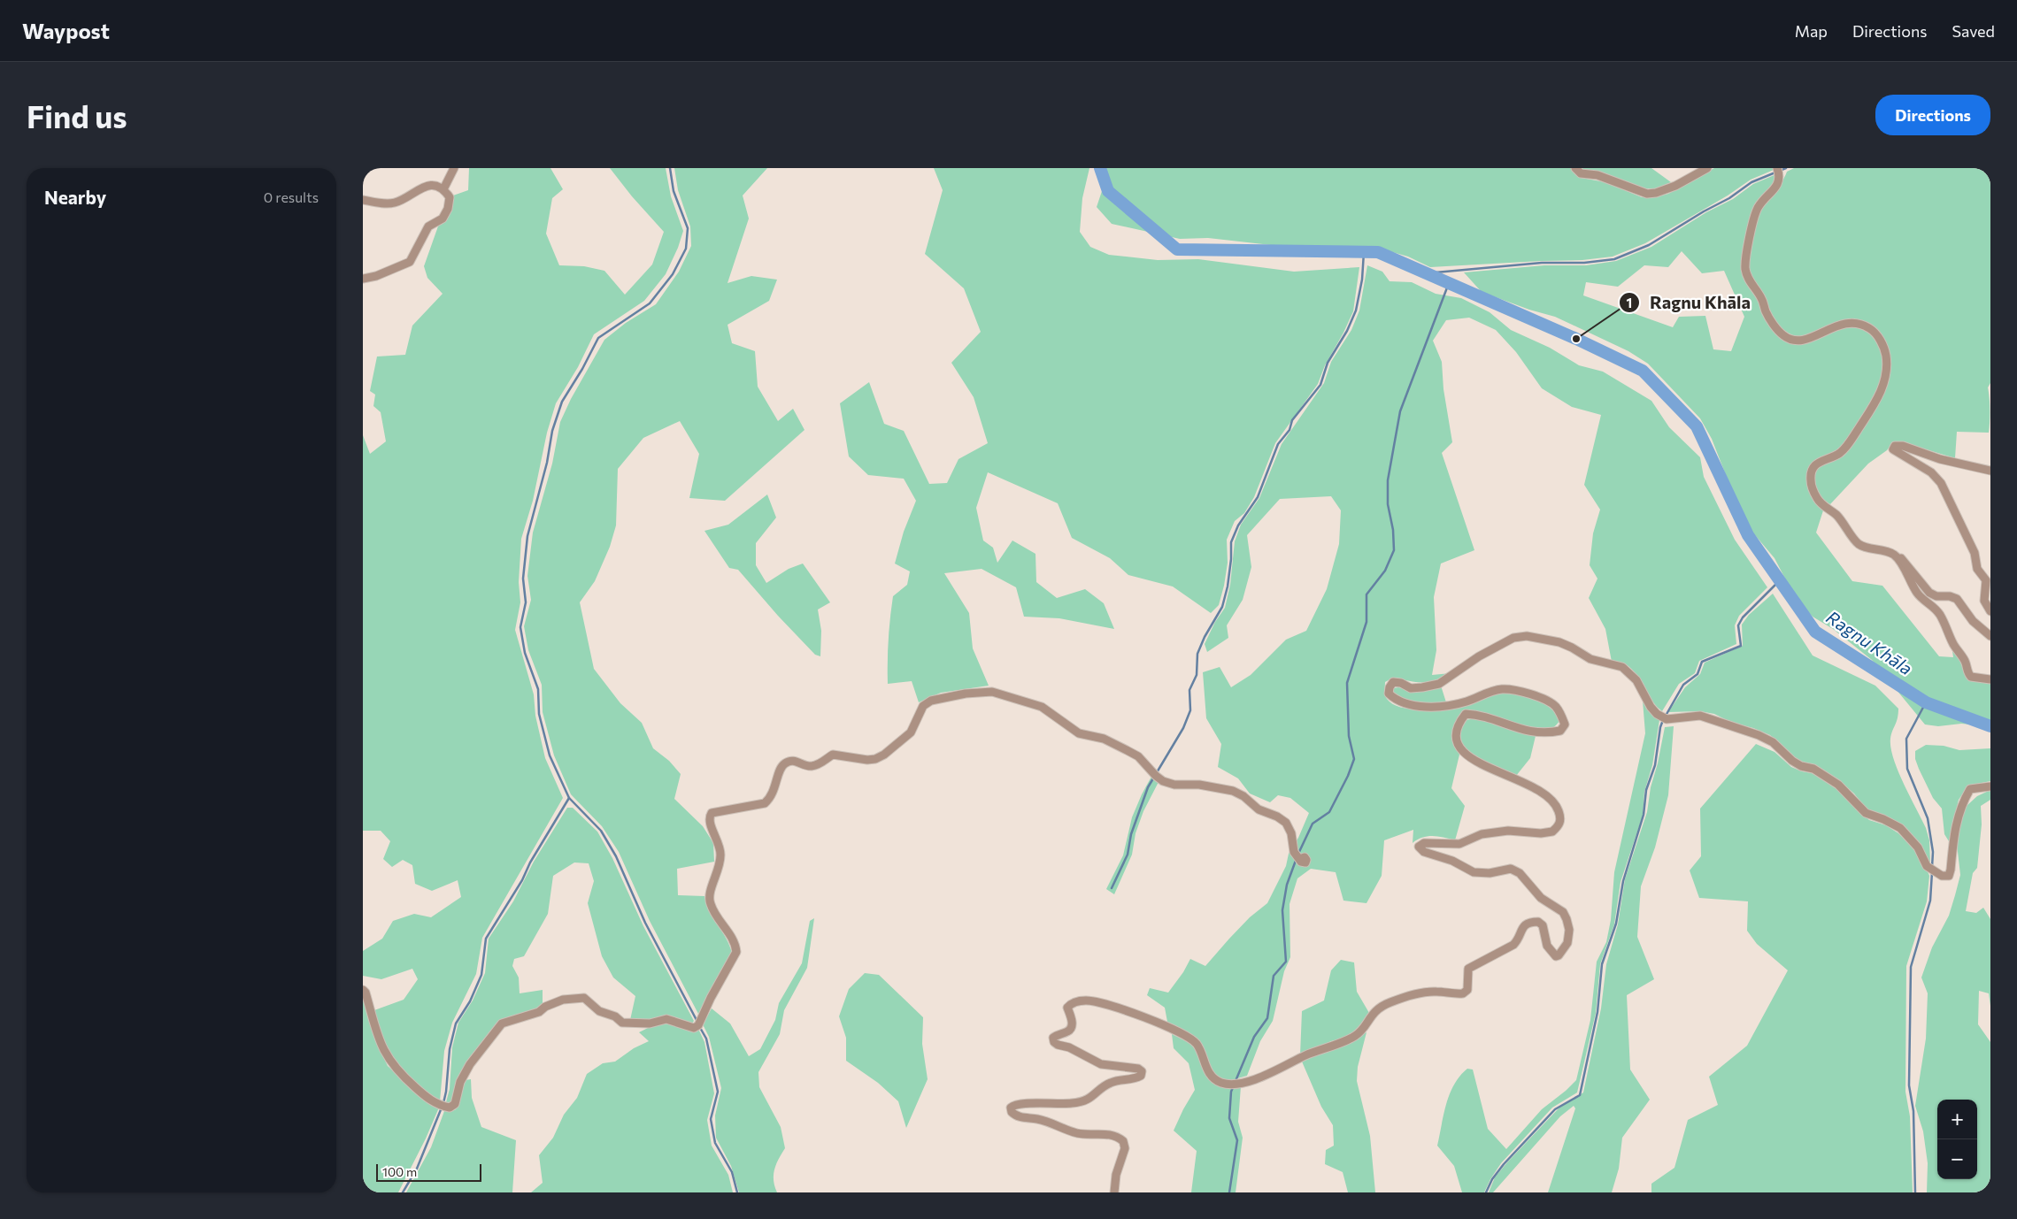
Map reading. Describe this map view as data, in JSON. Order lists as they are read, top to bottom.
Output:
{
  "water": ["Ragnu Khāla"],
  "places": ["Ragnu Khāla"],
  "scale_bar": "100 m",
  "page": {
    "header": "Waypost",
    "nav": ["Map", "Directions", "Saved"],
    "buttons": "Directions",
    "title": "Find us",
    "heading": ["Nearby", "0 results"],
    "map_buttons": ["+", "−"],
    "scale": "100 m"
  }
}
